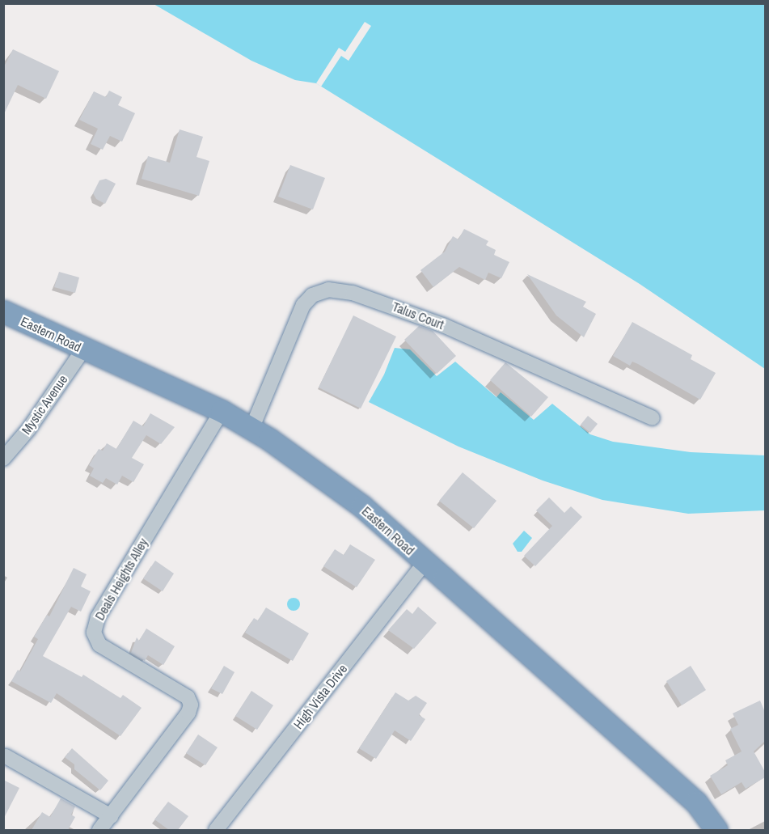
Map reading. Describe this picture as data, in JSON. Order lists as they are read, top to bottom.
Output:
{
  "streets": {
    "highway": ["Eastern Road"],
    "street": [
      "Talus Court",
      "Mystic Avenue",
      "Deals Heights Alley",
      "High Vista Drive"
    ]
  },
  "crossings": [
    ["Talus Court", "Eastern Road"],
    ["Eastern Road", "Mystic Avenue"],
    ["Eastern Road", "Deals Heights Alley"],
    ["Eastern Road", "High Vista Drive"]
  ]
}
